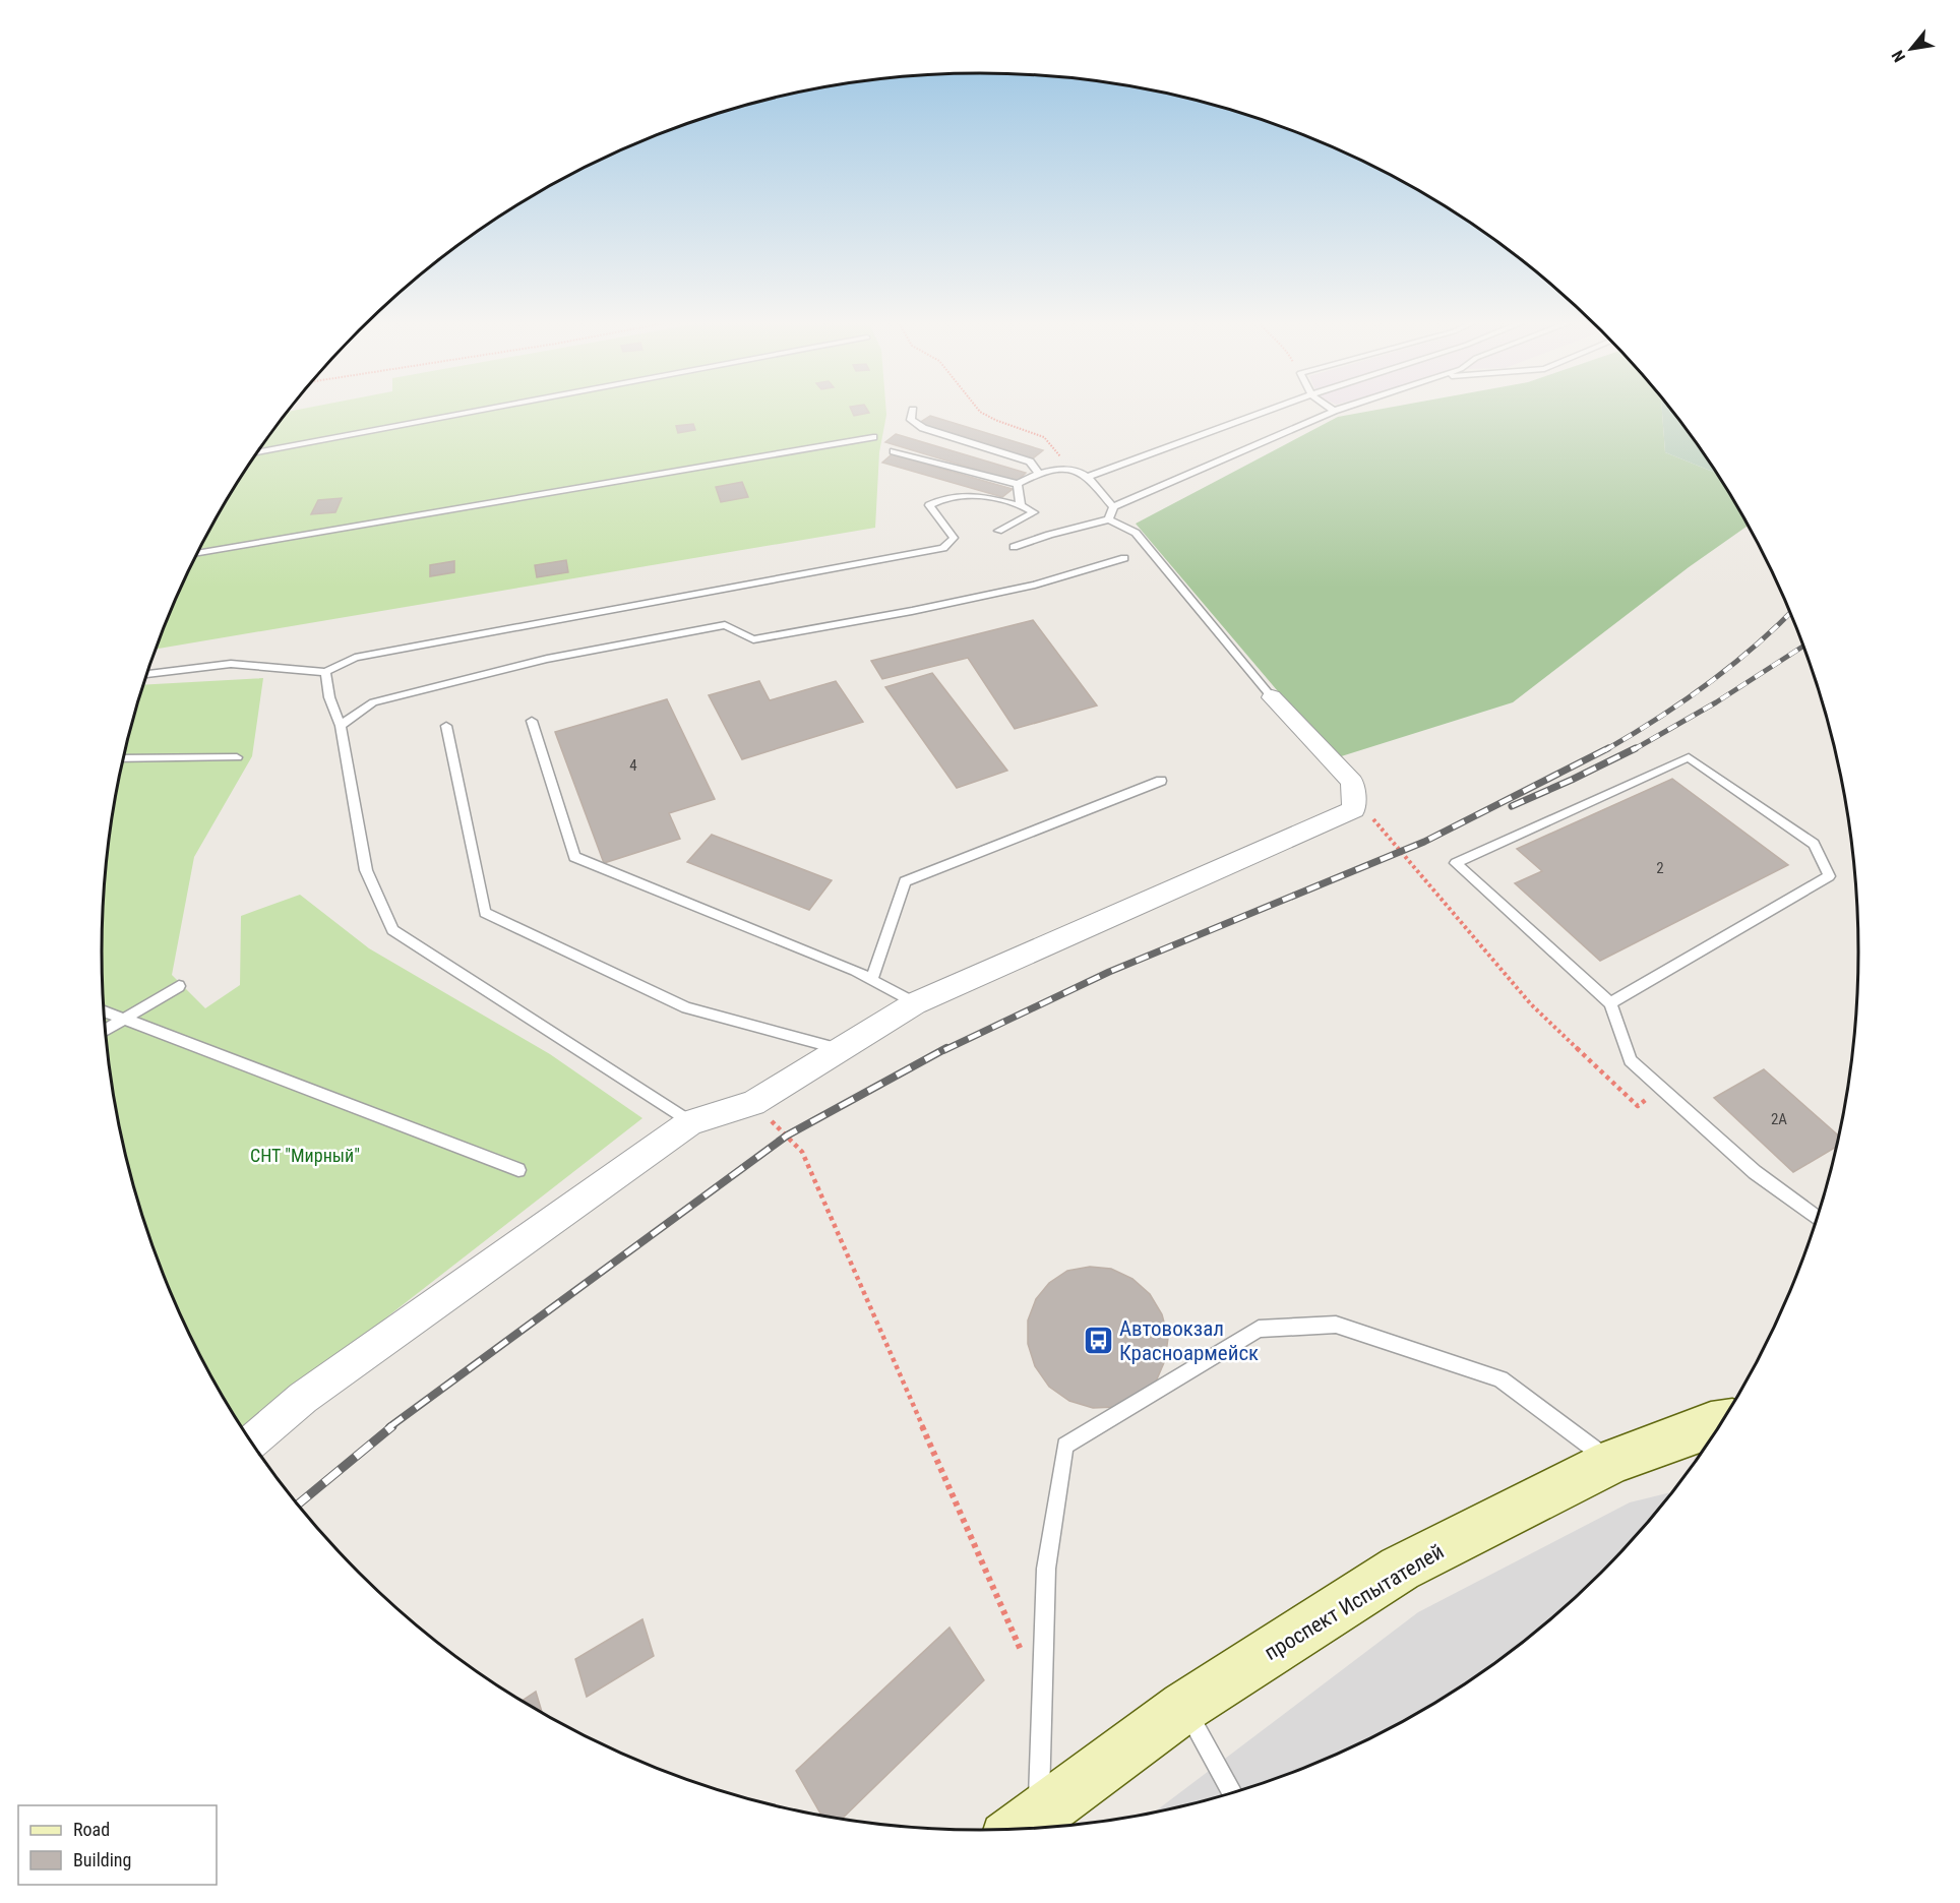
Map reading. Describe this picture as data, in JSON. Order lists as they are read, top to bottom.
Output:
{
  "streets": {
    "main road": ["проспект Испытателей"]
  },
  "parks": ["СНТ \"Мирный\""],
  "places": {
    "bus stop": ["Автовокзал Красноармейск"]
  },
  "house_numbers": ["4", "2", "2А"],
  "legend": ["Road", "Building"],
  "north": "bottom left"
}
